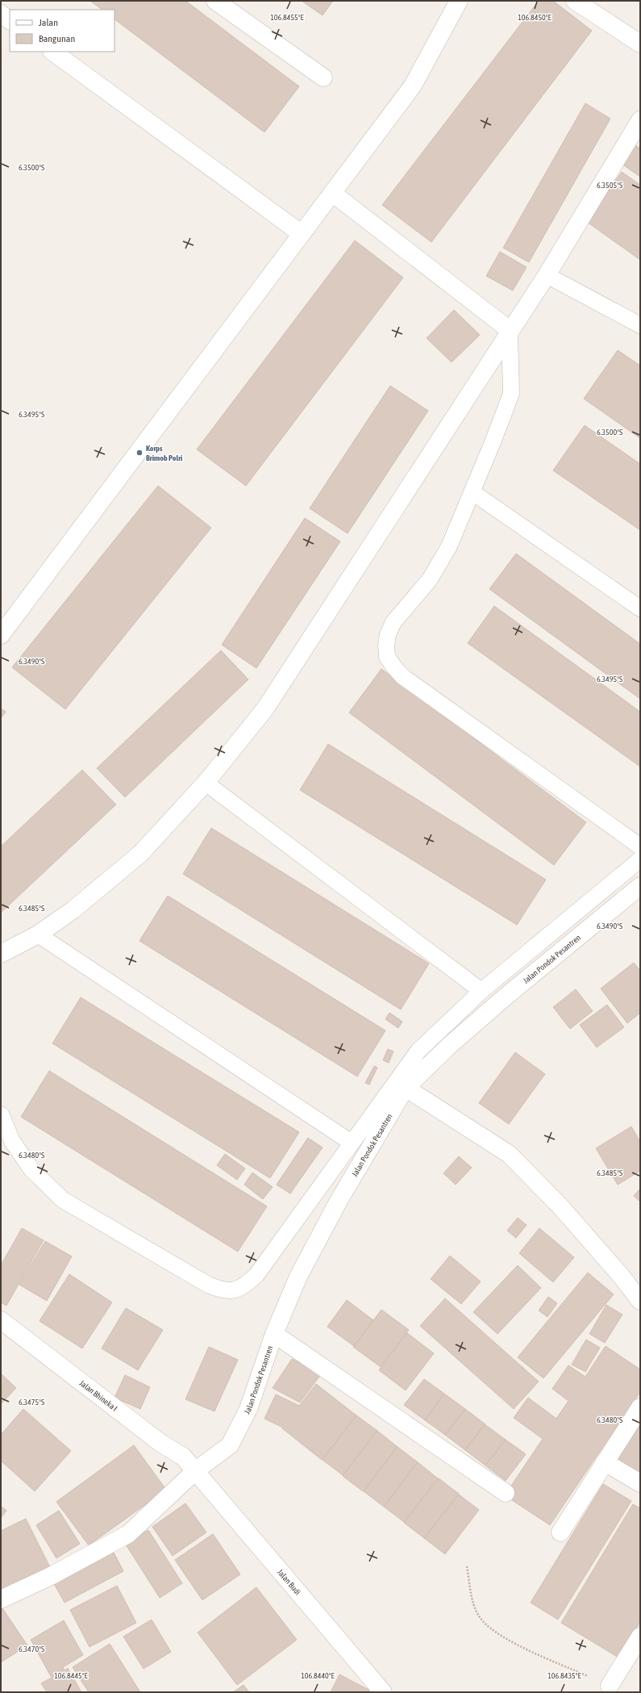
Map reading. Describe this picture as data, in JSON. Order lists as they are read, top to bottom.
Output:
{
  "streets": {
    "street": ["Jalan Pondok Pesantren", "Jalan Bhineka I", "Jalan Budi"]
  },
  "crossings": [
    ["Jalan Pondok Pesantren", "Jalan Bhineka I"],
    ["Jalan Pondok Pesantren", "Jalan Budi"],
    ["Jalan Bhineka I", "Jalan Budi"]
  ],
  "places": ["Korps Brimob Polri"],
  "legend": ["Jalan", "Bangunan"],
  "coordinates": [
    "106.8450°E",
    "106.8455°E",
    "6.3500°S",
    "6.3505°S",
    "6.3495°S",
    "6.3490°S",
    "6.3485°S",
    "6.3480°S",
    "6.3475°S",
    "6.3470°S",
    "106.8445°E",
    "106.8440°E",
    "106.8435°E"
  ]
}
